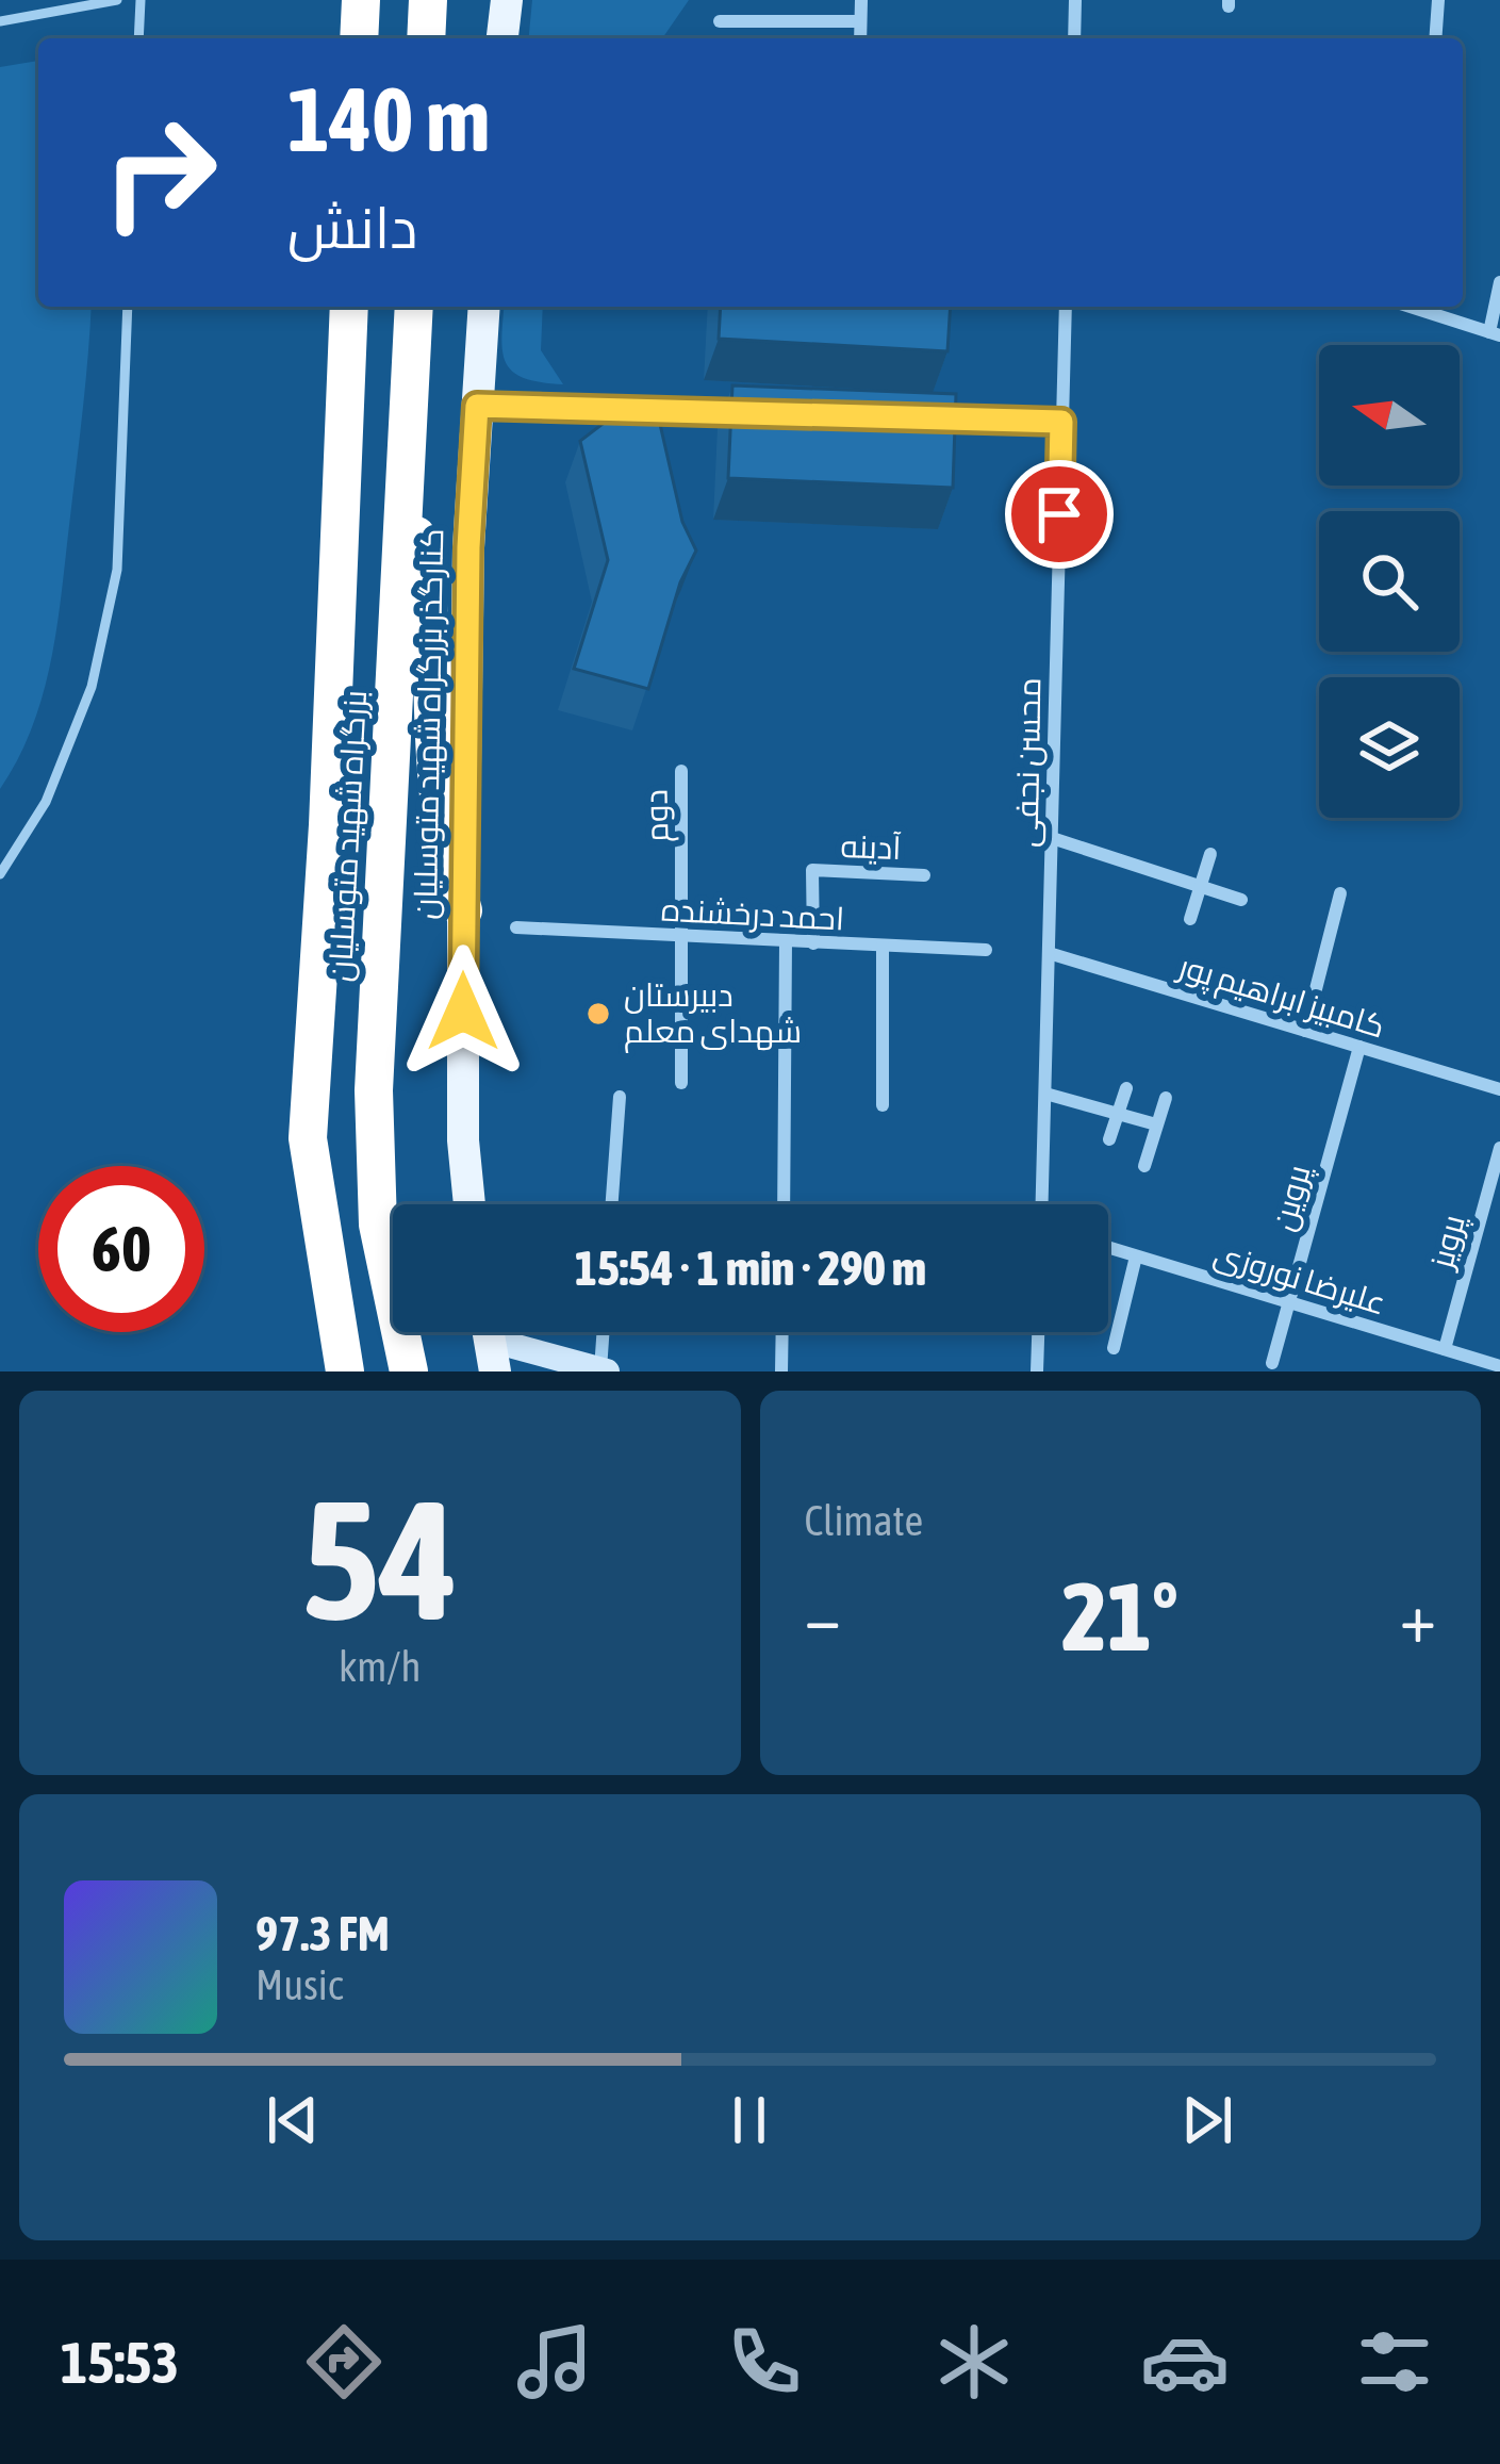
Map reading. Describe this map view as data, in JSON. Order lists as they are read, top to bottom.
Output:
{
  "streets": {
    "highway": ["بزرگراه شهید متوسلیان"],
    "main road": ["کنارگذر بزرگراه شهید متوسلیان"],
    "street": [
      "محسن نجفی",
      "دوم",
      "آدینه",
      "احمد درخشنده",
      "کامبیز ابراهیم پور",
      "پروین",
      "پرویز",
      "علیرضا نوروزی"
    ]
  },
  "crossings": [
    ["محسن نجفی", "کامبیز ابراهیم پور"],
    ["دوم", "احمد درخشنده"],
    ["آدینه", "احمد درخشنده"],
    ["کامبیز ابراهیم پور", "پروین"],
    ["پروین", "علیرضا نوروزی"],
    ["پرویز", "علیرضا نوروزی"]
  ],
  "places": ["دبیرستان شهدای معلم"],
  "north": "left",
  "page": {
    "turn": ["140 m", "دانش"],
    "limit": "60",
    "trip": "15:54 · 1 min · 290 m",
    "tile": [
      ["54", "km/h"],
      "Climate"
    ],
    "heat": ["−", "21°", "+"],
    "song": ["97.3 FM", "Music"],
    "tabs": "15:53"
  }
}
